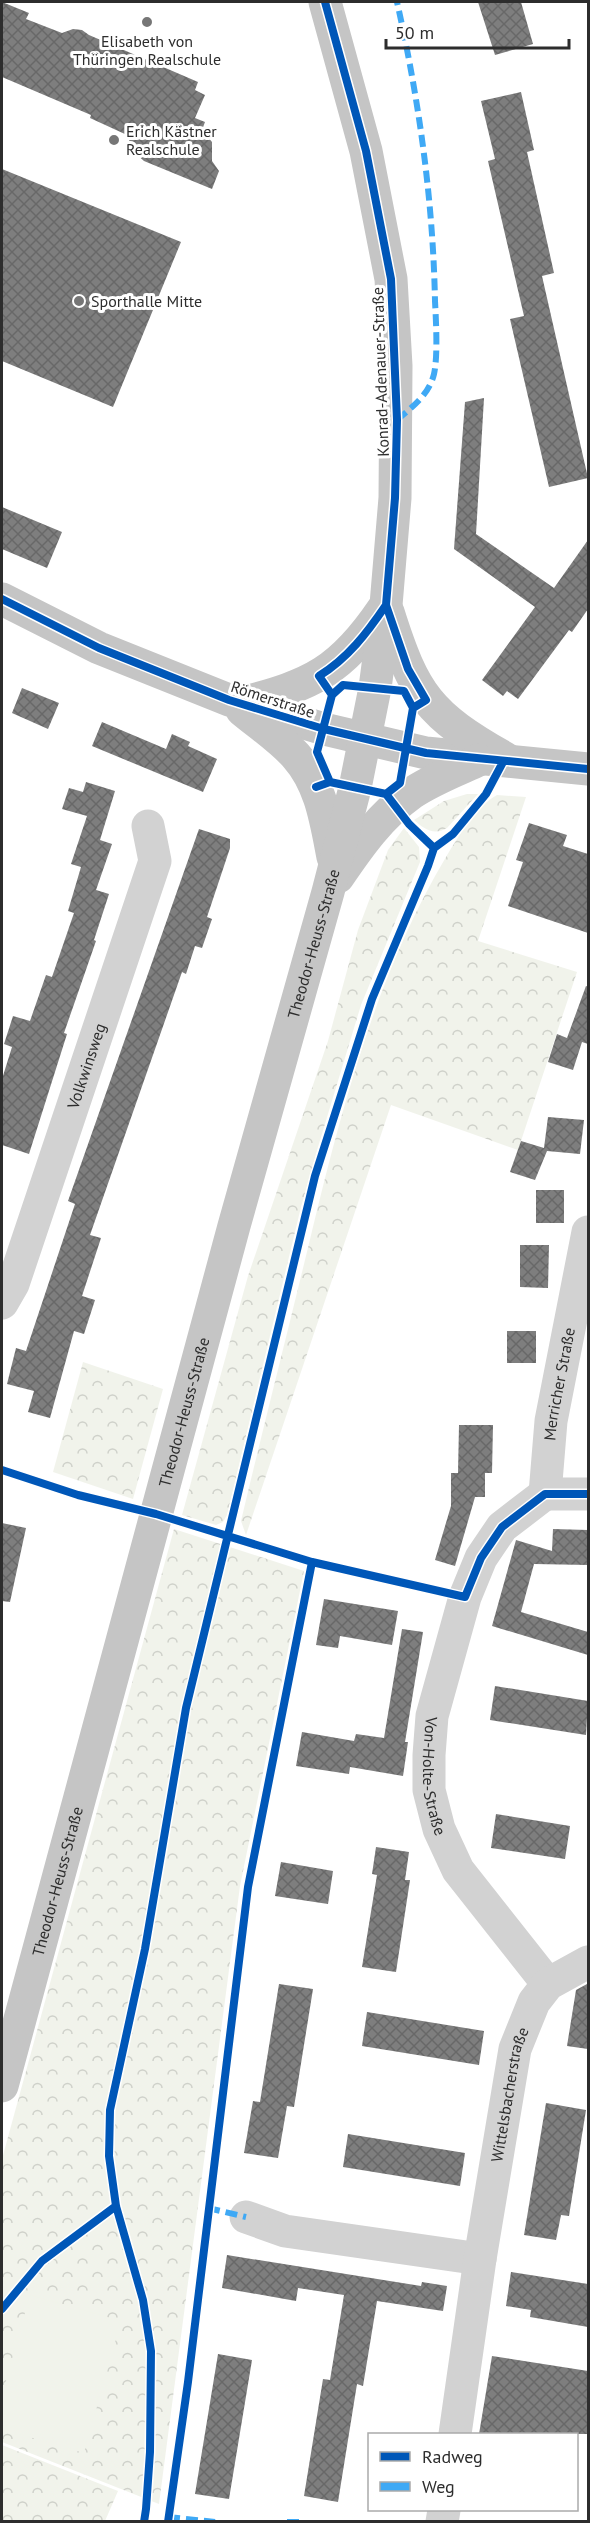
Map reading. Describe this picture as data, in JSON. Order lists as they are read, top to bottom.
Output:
{
  "streets": {
    "main road": ["Konrad-Adenauer-Straße", "Römerstraße", "Theodor-Heuss-Straße"],
    "street": [
      "Volkwinsweg",
      "Merricher Straße",
      "Von-Holte-Straße",
      "Wittelsbacherstraße"
    ]
  },
  "crossings": [
    ["Konrad-Adenauer-Straße", "Römerstraße"],
    ["Konrad-Adenauer-Straße", "Theodor-Heuss-Straße"],
    ["Römerstraße", "Theodor-Heuss-Straße"],
    ["Merricher Straße", "Von-Holte-Straße"],
    ["Von-Holte-Straße", "Wittelsbacherstraße"]
  ],
  "places": ["Elisabeth von Thüringen Realschule", "Erich Kästner Realschule", "Sporthalle Mitte"],
  "legend": ["Radweg", "Weg"],
  "scale_bar": "50 m"
}
